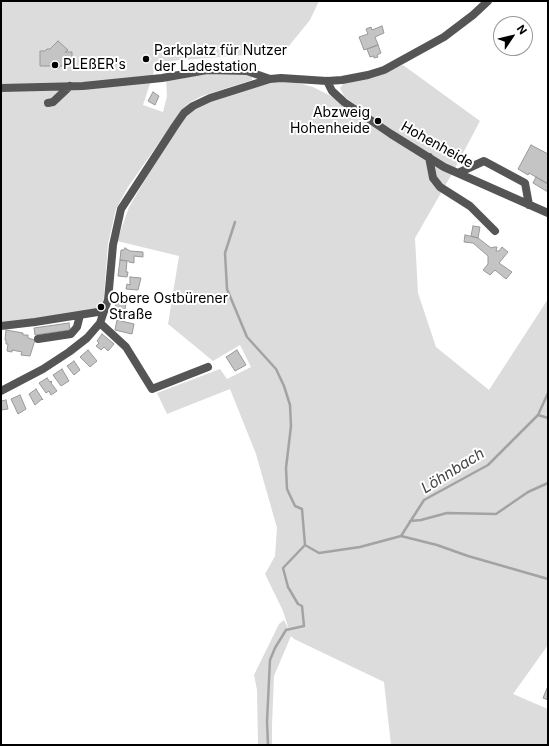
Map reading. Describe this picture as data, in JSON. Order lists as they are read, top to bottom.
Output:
{
  "streets": {
    "street": ["Hohenheide"]
  },
  "water": ["Löhnbach"],
  "places": [
    "Parkplatz für Nutzer der Ladestation",
    "PLEßER's",
    "Abzweig Hohenheide",
    "Obere Ostbürener Straße"
  ],
  "north": "top right"
}
